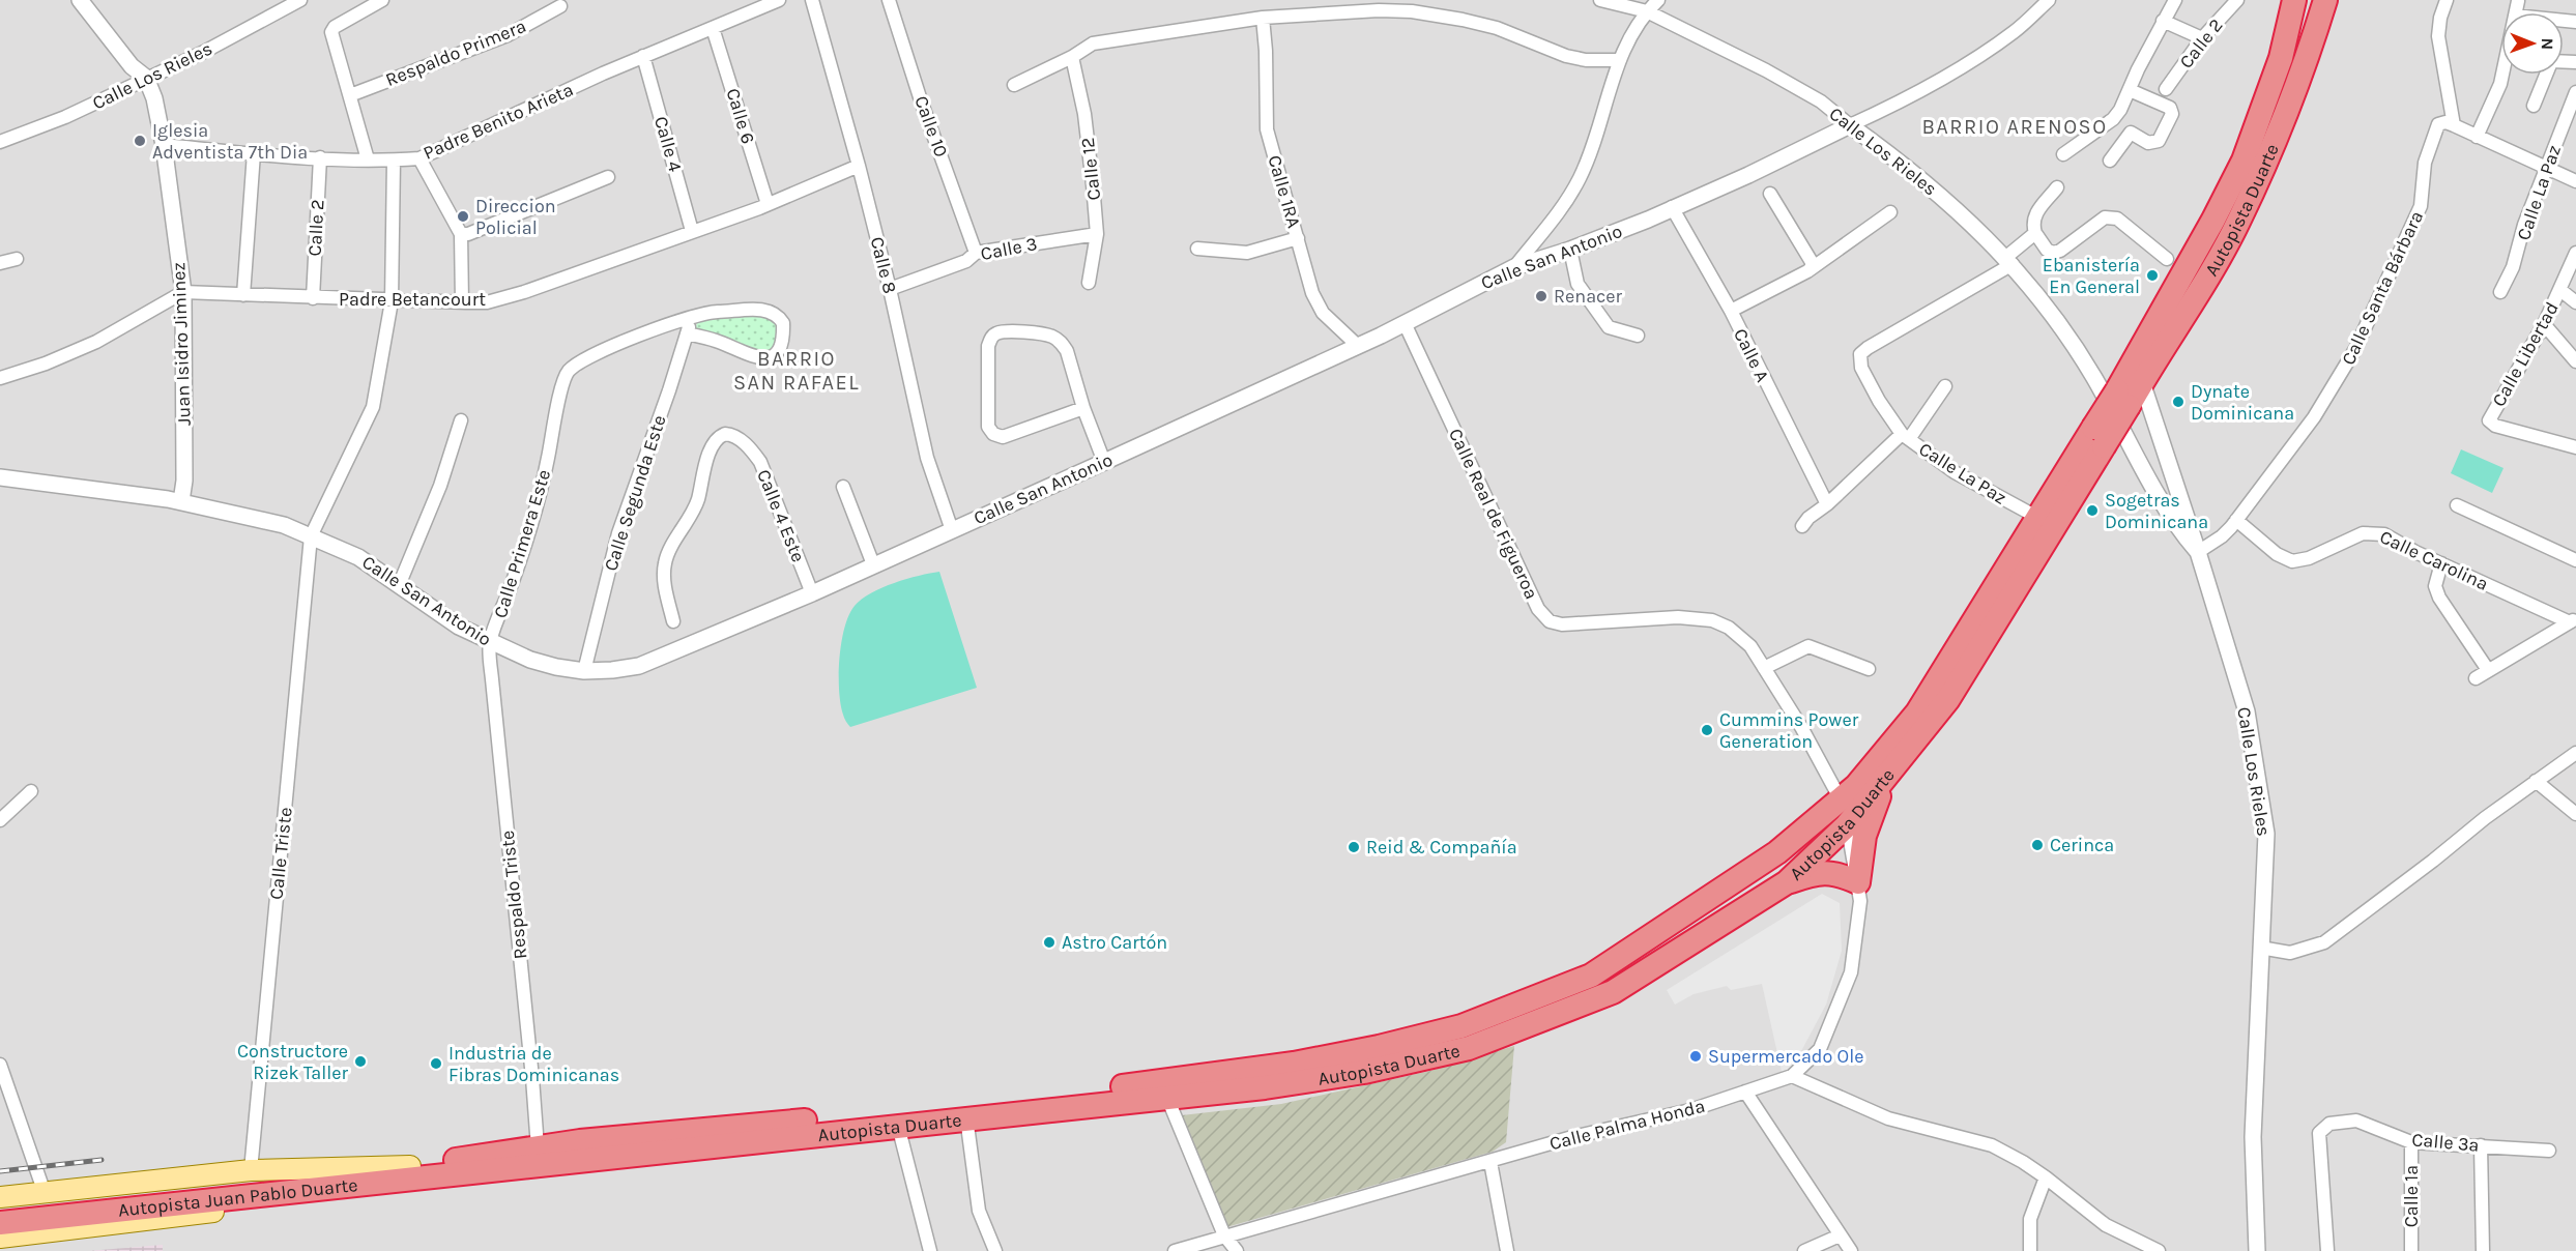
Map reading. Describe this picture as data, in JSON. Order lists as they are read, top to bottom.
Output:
{
  "streets": {
    "highway": ["Autopista Duarte", "Autopista Juan Pablo Duarte"],
    "street": [
      "Calle 2",
      "Respaldo Primera",
      "Calle Los Rieles",
      "Calle 6",
      "Padre Benito Arieta",
      "Calle 10",
      "Calle 4",
      "Calle 12",
      "Calle 1RA",
      "Calle La Paz",
      "Calle 3",
      "Calle San Antonio",
      "Calle 8",
      "Calle Santa Bárbara",
      "Padre Betancourt",
      "Juan Isidro Jiminez",
      "Calle Libertad",
      "Calle A",
      "Calle Segunda Este",
      "Calle Real de Figueroa",
      "Calle 4 Este",
      "Calle Primera Este",
      "Calle Carolina",
      "Calle Triste",
      "Respaldo Triste",
      "Calle Palma Honda",
      "Calle 3a",
      "Calle 1a"
    ]
  },
  "crossings": [
    ["Calle 2", "Padre Benito Arieta"],
    ["Calle 2", "Padre Betancourt"],
    ["Calle Los Rieles", "Calle La Paz"],
    ["Calle Los Rieles", "Autopista Duarte"],
    ["Calle Los Rieles", "Calle San Antonio"],
    ["Calle Los Rieles", "Calle Santa Bárbara"],
    ["Calle Los Rieles", "Juan Isidro Jiminez"],
    ["Calle 6", "Padre Benito Arieta"],
    ["Calle 6", "Padre Betancourt"],
    ["Padre Benito Arieta", "Calle 4"],
    ["Padre Benito Arieta", "Juan Isidro Jiminez"],
    ["Calle 10", "Calle 3"],
    ["Calle 4", "Padre Betancourt"],
    ["Calle 12", "Calle 3"],
    ["Calle 1RA", "Calle San Antonio"],
    ["Calle La Paz", "Autopista Duarte"],
    ["Autopista Duarte", "Calle Real de Figueroa"],
    ["Autopista Duarte", "Respaldo Triste"],
    ["Autopista Duarte", "Calle Palma Honda"],
    ["Autopista Duarte", "Autopista Juan Pablo Duarte"],
    ["Calle 3", "Calle 8"],
    ["Calle San Antonio", "Calle 8"],
    ["Calle San Antonio", "Juan Isidro Jiminez"],
    ["Calle San Antonio", "Calle A"],
    ["Calle San Antonio", "Calle Segunda Este"],
    ["Calle San Antonio", "Calle Real de Figueroa"],
    ["Calle San Antonio", "Calle 4 Este"],
    ["Calle San Antonio", "Calle Primera Este"],
    ["Calle San Antonio", "Calle Triste"],
    ["Calle San Antonio", "Respaldo Triste"],
    ["Calle 8", "Padre Betancourt"],
    ["Calle Santa Bárbara", "Calle Carolina"],
    ["Padre Betancourt", "Juan Isidro Jiminez"],
    ["Calle Segunda Este", "Calle Primera Este"],
    ["Calle Real de Figueroa", "Calle Palma Honda"],
    ["Calle Primera Este", "Respaldo Triste"],
    ["Calle 3a", "Calle 1a"]
  ],
  "districts": ["BARRIO ARENOSO", "BARRIO SAN RAFAEL"],
  "places": [
    "Iglesia Adventista 7th Dia",
    "Direccion Policial",
    "Ebanistería En General",
    "Renacer",
    "Dynate Dominicana",
    "Sogetras Dominicana",
    "Cummins Power Generation",
    "Cerinca",
    "Reid & Compañía",
    "Astro Cartón",
    "Supermercado Ole",
    "Constructore Rizek Taller",
    "Industria de Fibras Dominicanas"
  ],
  "north": "right"
}
